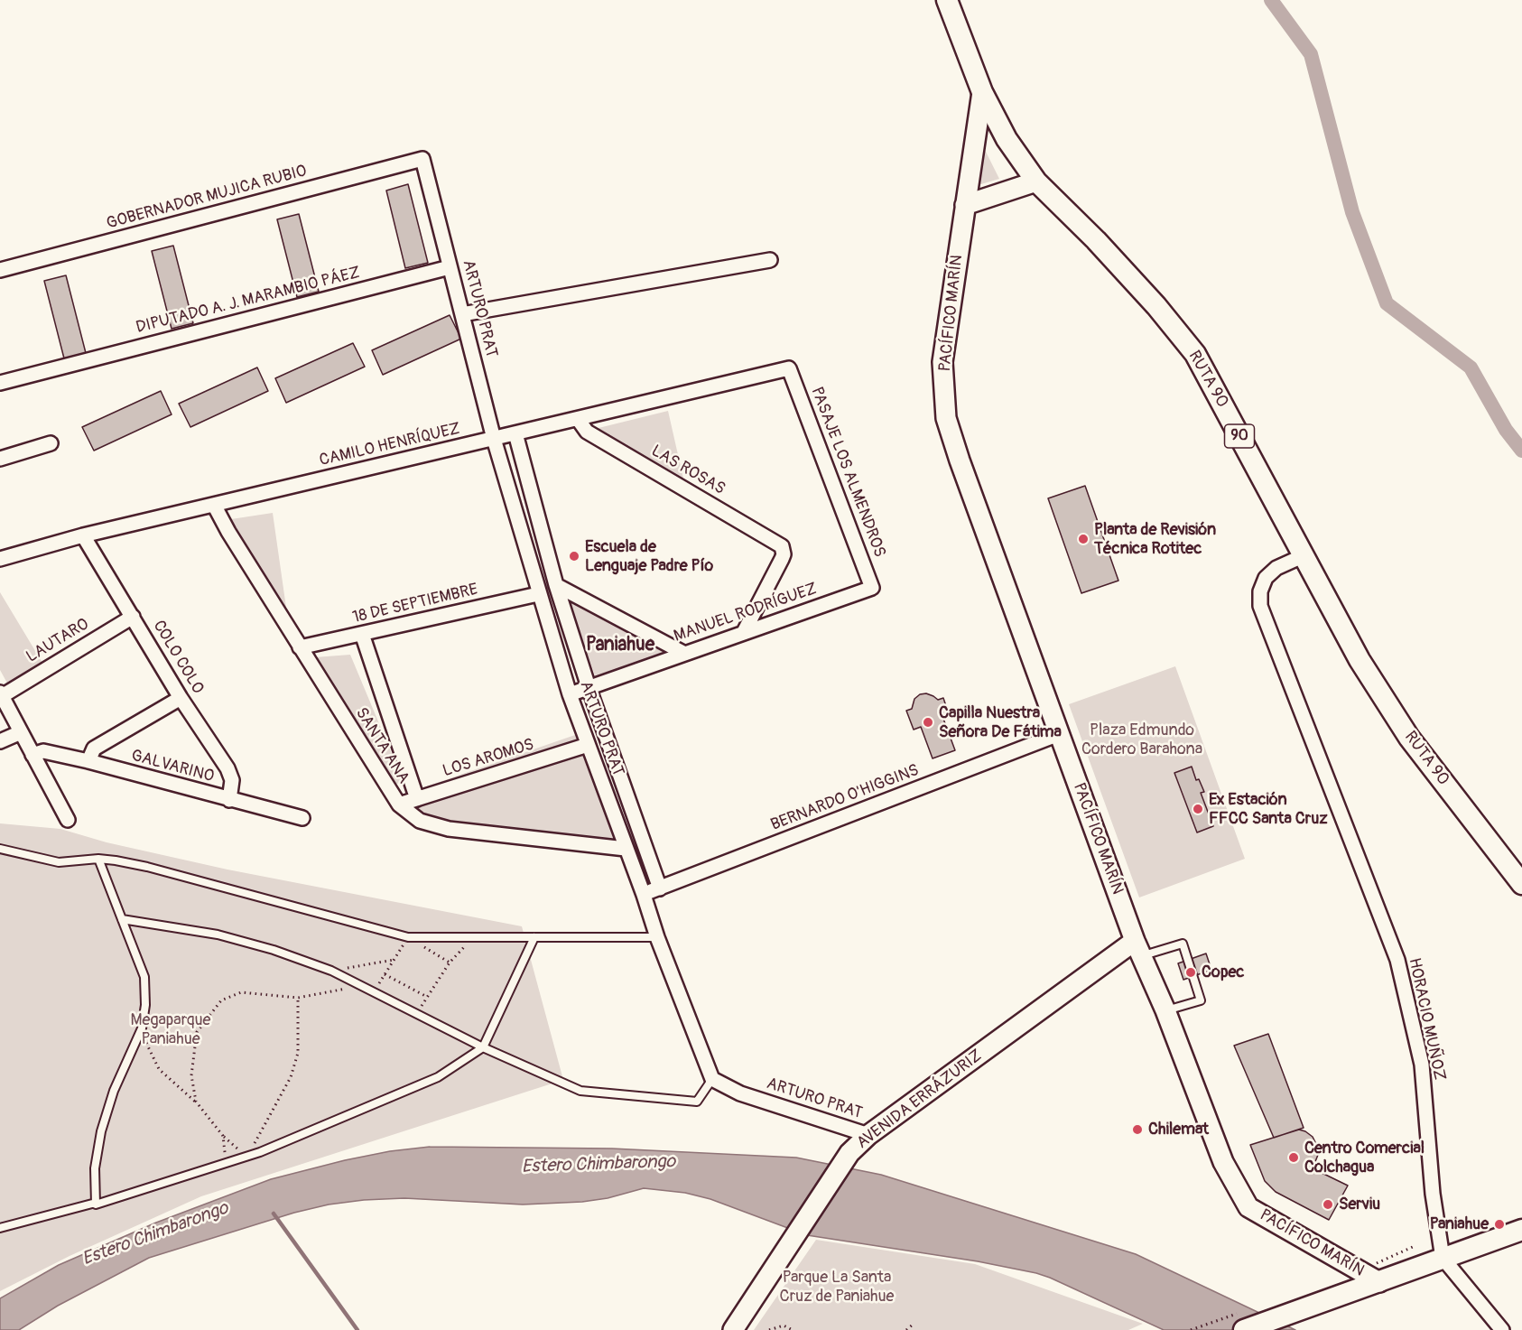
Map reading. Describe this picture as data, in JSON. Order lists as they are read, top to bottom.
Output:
{
  "streets": {
    "main road": ["RUTA 90", "90"],
    "street": [
      "GOBERNADOR MUJICA RUBIO",
      "DIPUTADO A. J. MARAMBIO PÁEZ",
      "ARTURO PRAT",
      "PACÍFICO MARÍN",
      "CAMILO HENRÍQUEZ",
      "LAS ROSAS",
      "PASAJE LOS ALMENDROS",
      "18 DE SEPTIEMBRE",
      "MANUEL RODRÍGUEZ",
      "LAUTARO",
      "COLO COLO",
      "SANTA ANA",
      "LOS AROMOS",
      "GALVARINO",
      "BERNARDO O'HIGGINS",
      "HORACIO MUÑOZ",
      "AVENIDA ERRÁZURIZ"
    ]
  },
  "crossings": [
    ["GOBERNADOR MUJICA RUBIO", "ARTURO PRAT"],
    ["DIPUTADO A. J. MARAMBIO PÁEZ", "ARTURO PRAT"],
    ["ARTURO PRAT", "CAMILO HENRÍQUEZ"],
    ["ARTURO PRAT", "18 DE SEPTIEMBRE"],
    ["ARTURO PRAT", "MANUEL RODRÍGUEZ"],
    ["ARTURO PRAT", "SANTA ANA"],
    ["ARTURO PRAT", "LOS AROMOS"],
    ["ARTURO PRAT", "BERNARDO O'HIGGINS"],
    ["ARTURO PRAT", "AVENIDA ERRÁZURIZ"],
    ["PACÍFICO MARÍN", "RUTA 90"],
    ["PACÍFICO MARÍN", "BERNARDO O'HIGGINS"],
    ["PACÍFICO MARÍN", "AVENIDA ERRÁZURIZ"],
    ["RUTA 90", "HORACIO MUÑOZ"],
    ["CAMILO HENRÍQUEZ", "LAS ROSAS"],
    ["CAMILO HENRÍQUEZ", "PASAJE LOS ALMENDROS"],
    ["CAMILO HENRÍQUEZ", "COLO COLO"],
    ["CAMILO HENRÍQUEZ", "SANTA ANA"],
    ["LAS ROSAS", "MANUEL RODRÍGUEZ"],
    ["PASAJE LOS ALMENDROS", "MANUEL RODRÍGUEZ"],
    ["18 DE SEPTIEMBRE", "SANTA ANA"],
    ["LAUTARO", "COLO COLO"],
    ["COLO COLO", "GALVARINO"],
    ["SANTA ANA", "LOS AROMOS"]
  ],
  "districts": ["Paniahue"],
  "water": ["Estero Chimbarongo"],
  "parks": ["Plaza Edmundo Cordero Barahona", "Megaparque Paniahue", "Parque La Santa Cruz de Paniahue"],
  "places": [
    "Planta de Revisión Técnica Rotitec",
    "Escuela de Lenguaje Padre Pío",
    "Capilla Nuestra Señora De Fátima",
    "Ex Estación FFCC Santa Cruz",
    "Copec",
    "Chilemat",
    "Centro Comercial Colchagua",
    "Serviu",
    "Paniahue"
  ]
}
